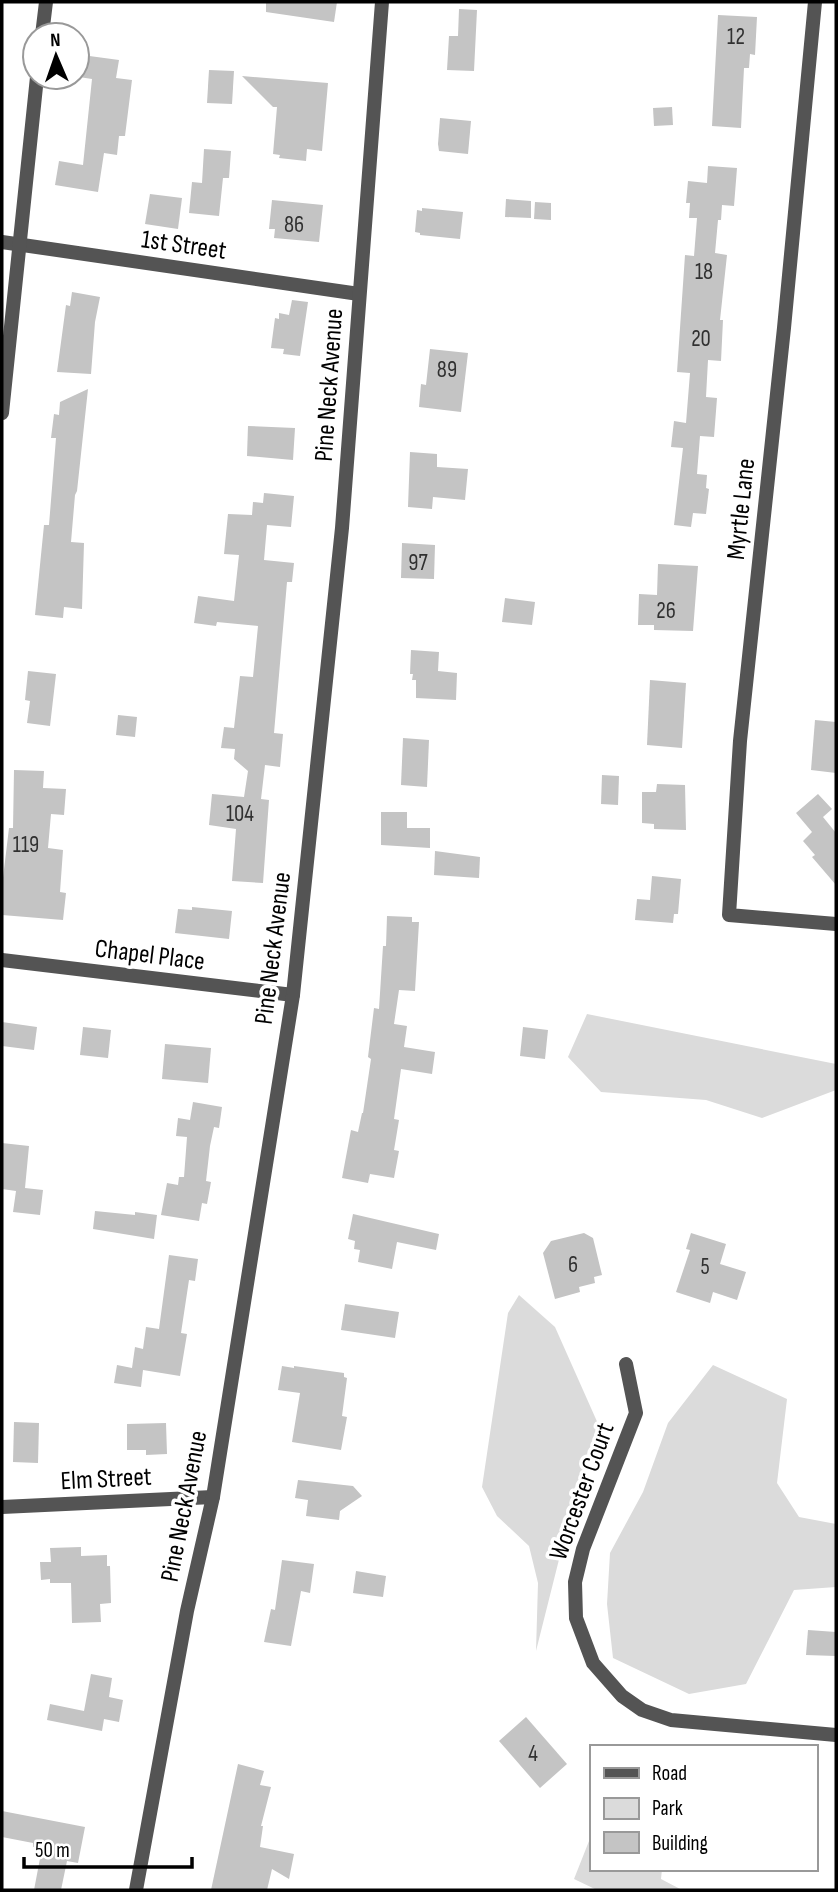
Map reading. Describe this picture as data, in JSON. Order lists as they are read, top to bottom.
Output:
{
  "streets": {
    "street": [
      "1st Street",
      "Pine Neck Avenue",
      "Myrtle Lane",
      "Chapel Place",
      "Elm Street",
      "Worcester Court"
    ]
  },
  "crossings": [
    ["1st Street", "Pine Neck Avenue"],
    ["Pine Neck Avenue", "Chapel Place"],
    ["Pine Neck Avenue", "Elm Street"]
  ],
  "house_numbers": [
    "12",
    "86",
    "18",
    "20",
    "89",
    "97",
    "26",
    "104",
    "119",
    "6",
    "5",
    "4"
  ],
  "legend": ["Road", "Park", "Building"],
  "scale_bar": "50 m",
  "north": "top"
}
